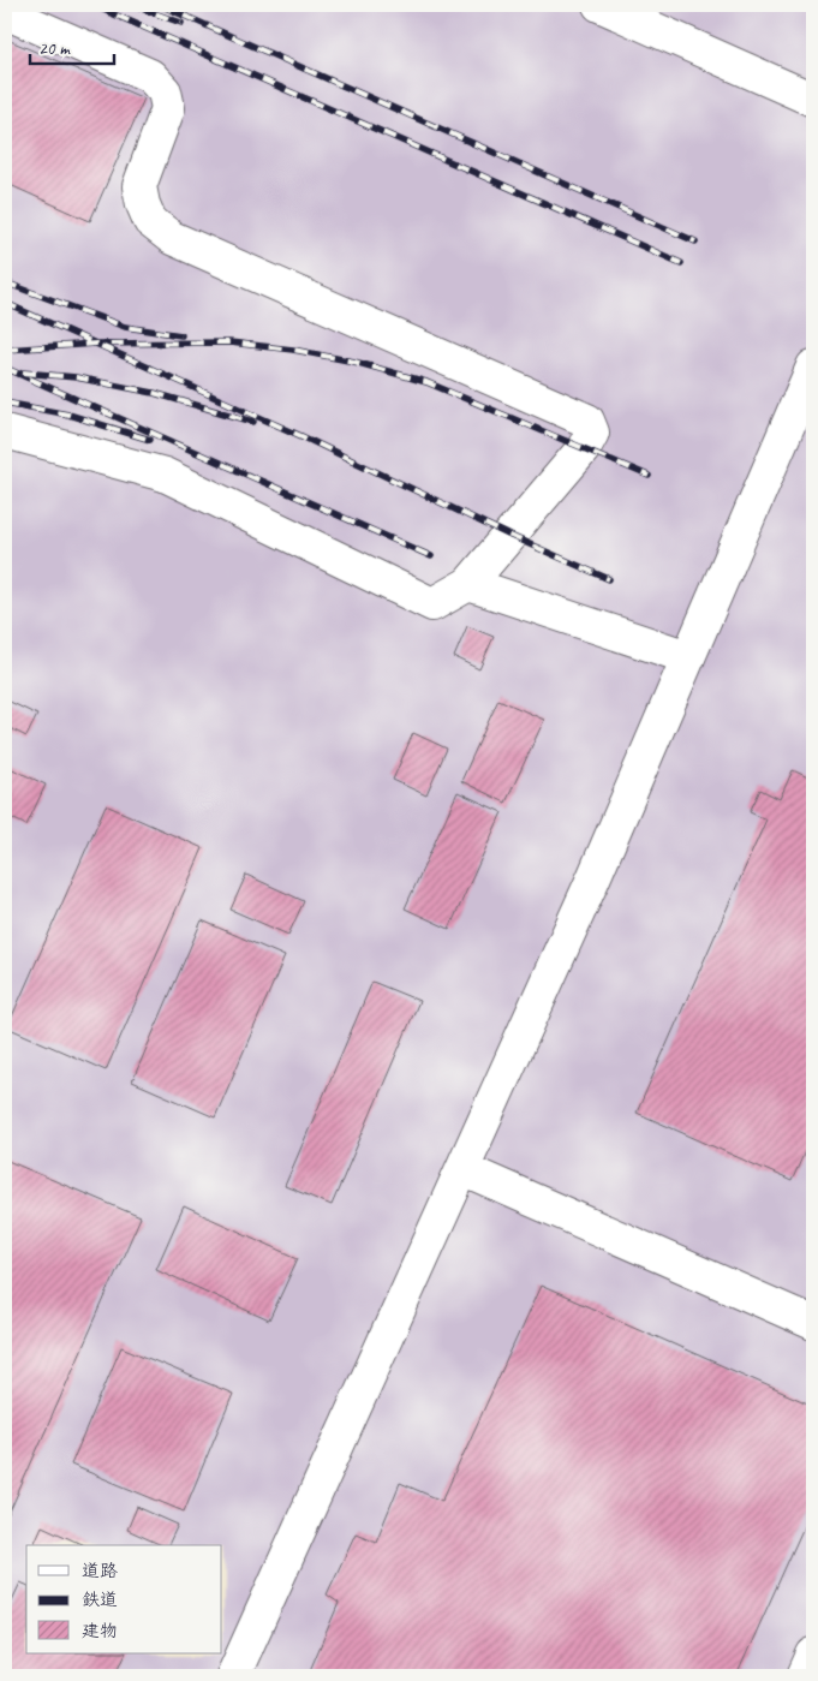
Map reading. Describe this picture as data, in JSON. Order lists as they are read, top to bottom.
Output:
{
  "legend": ["道路", "鉄道", "建物"],
  "scale_bar": "20 m"
}
